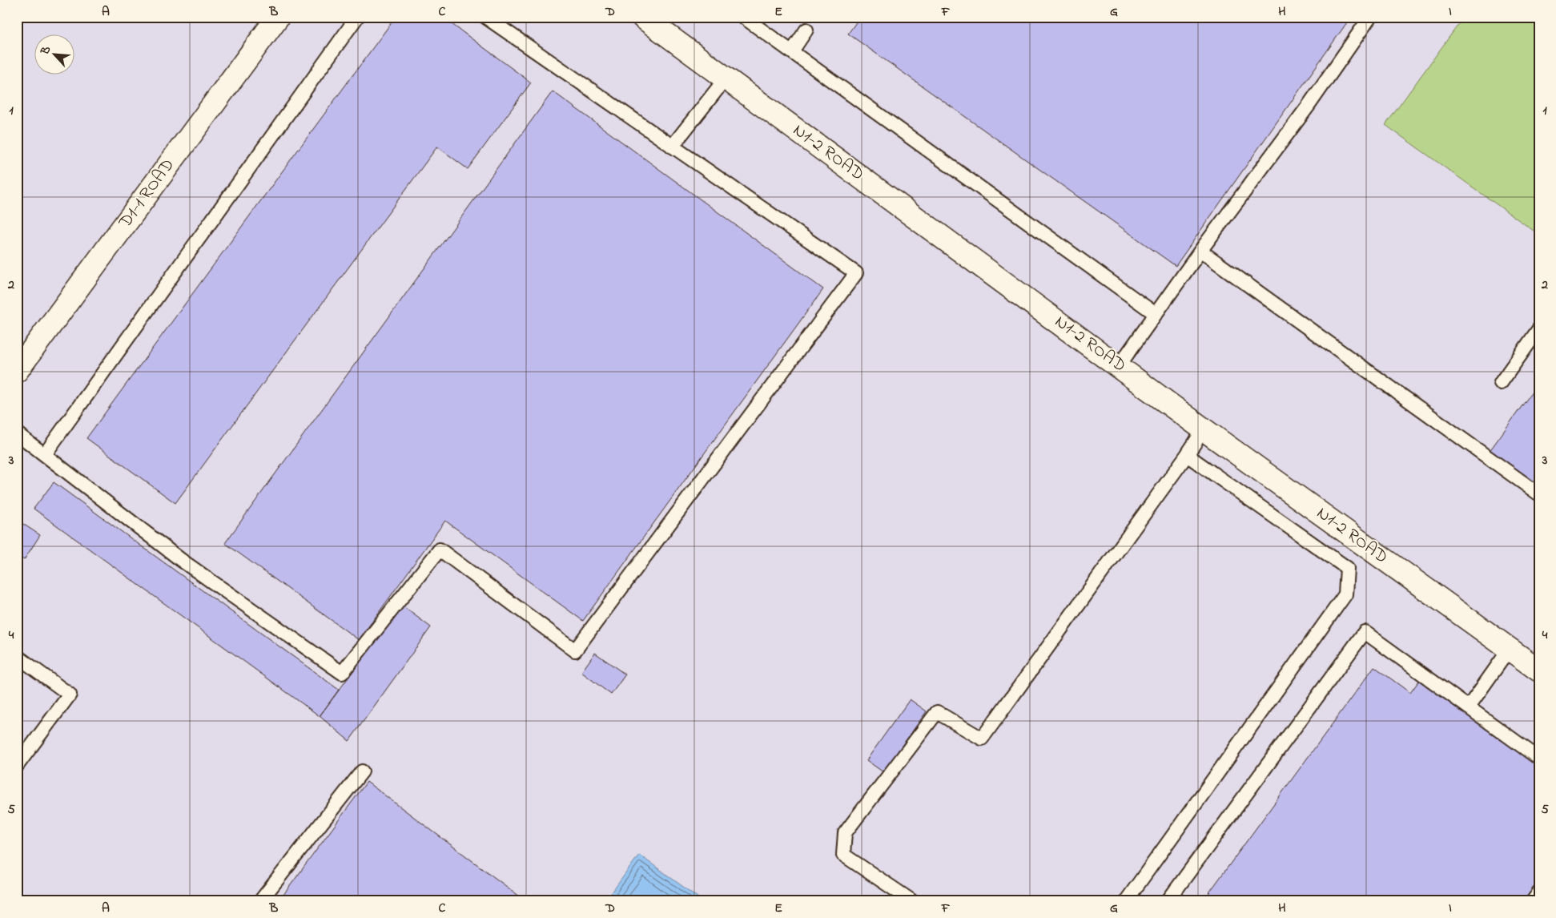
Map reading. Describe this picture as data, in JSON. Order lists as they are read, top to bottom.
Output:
{
  "streets": {
    "street": ["N1-2 ROAD", "D1-1 ROAD"]
  },
  "north": "top left",
  "grid": {
    "columns": [
      "A",
      "B",
      "C",
      "D",
      "E",
      "F",
      "G",
      "H",
      "I"
    ],
    "rows": [
      "1",
      "2",
      "3",
      "4",
      "5"
    ]
  }
}
